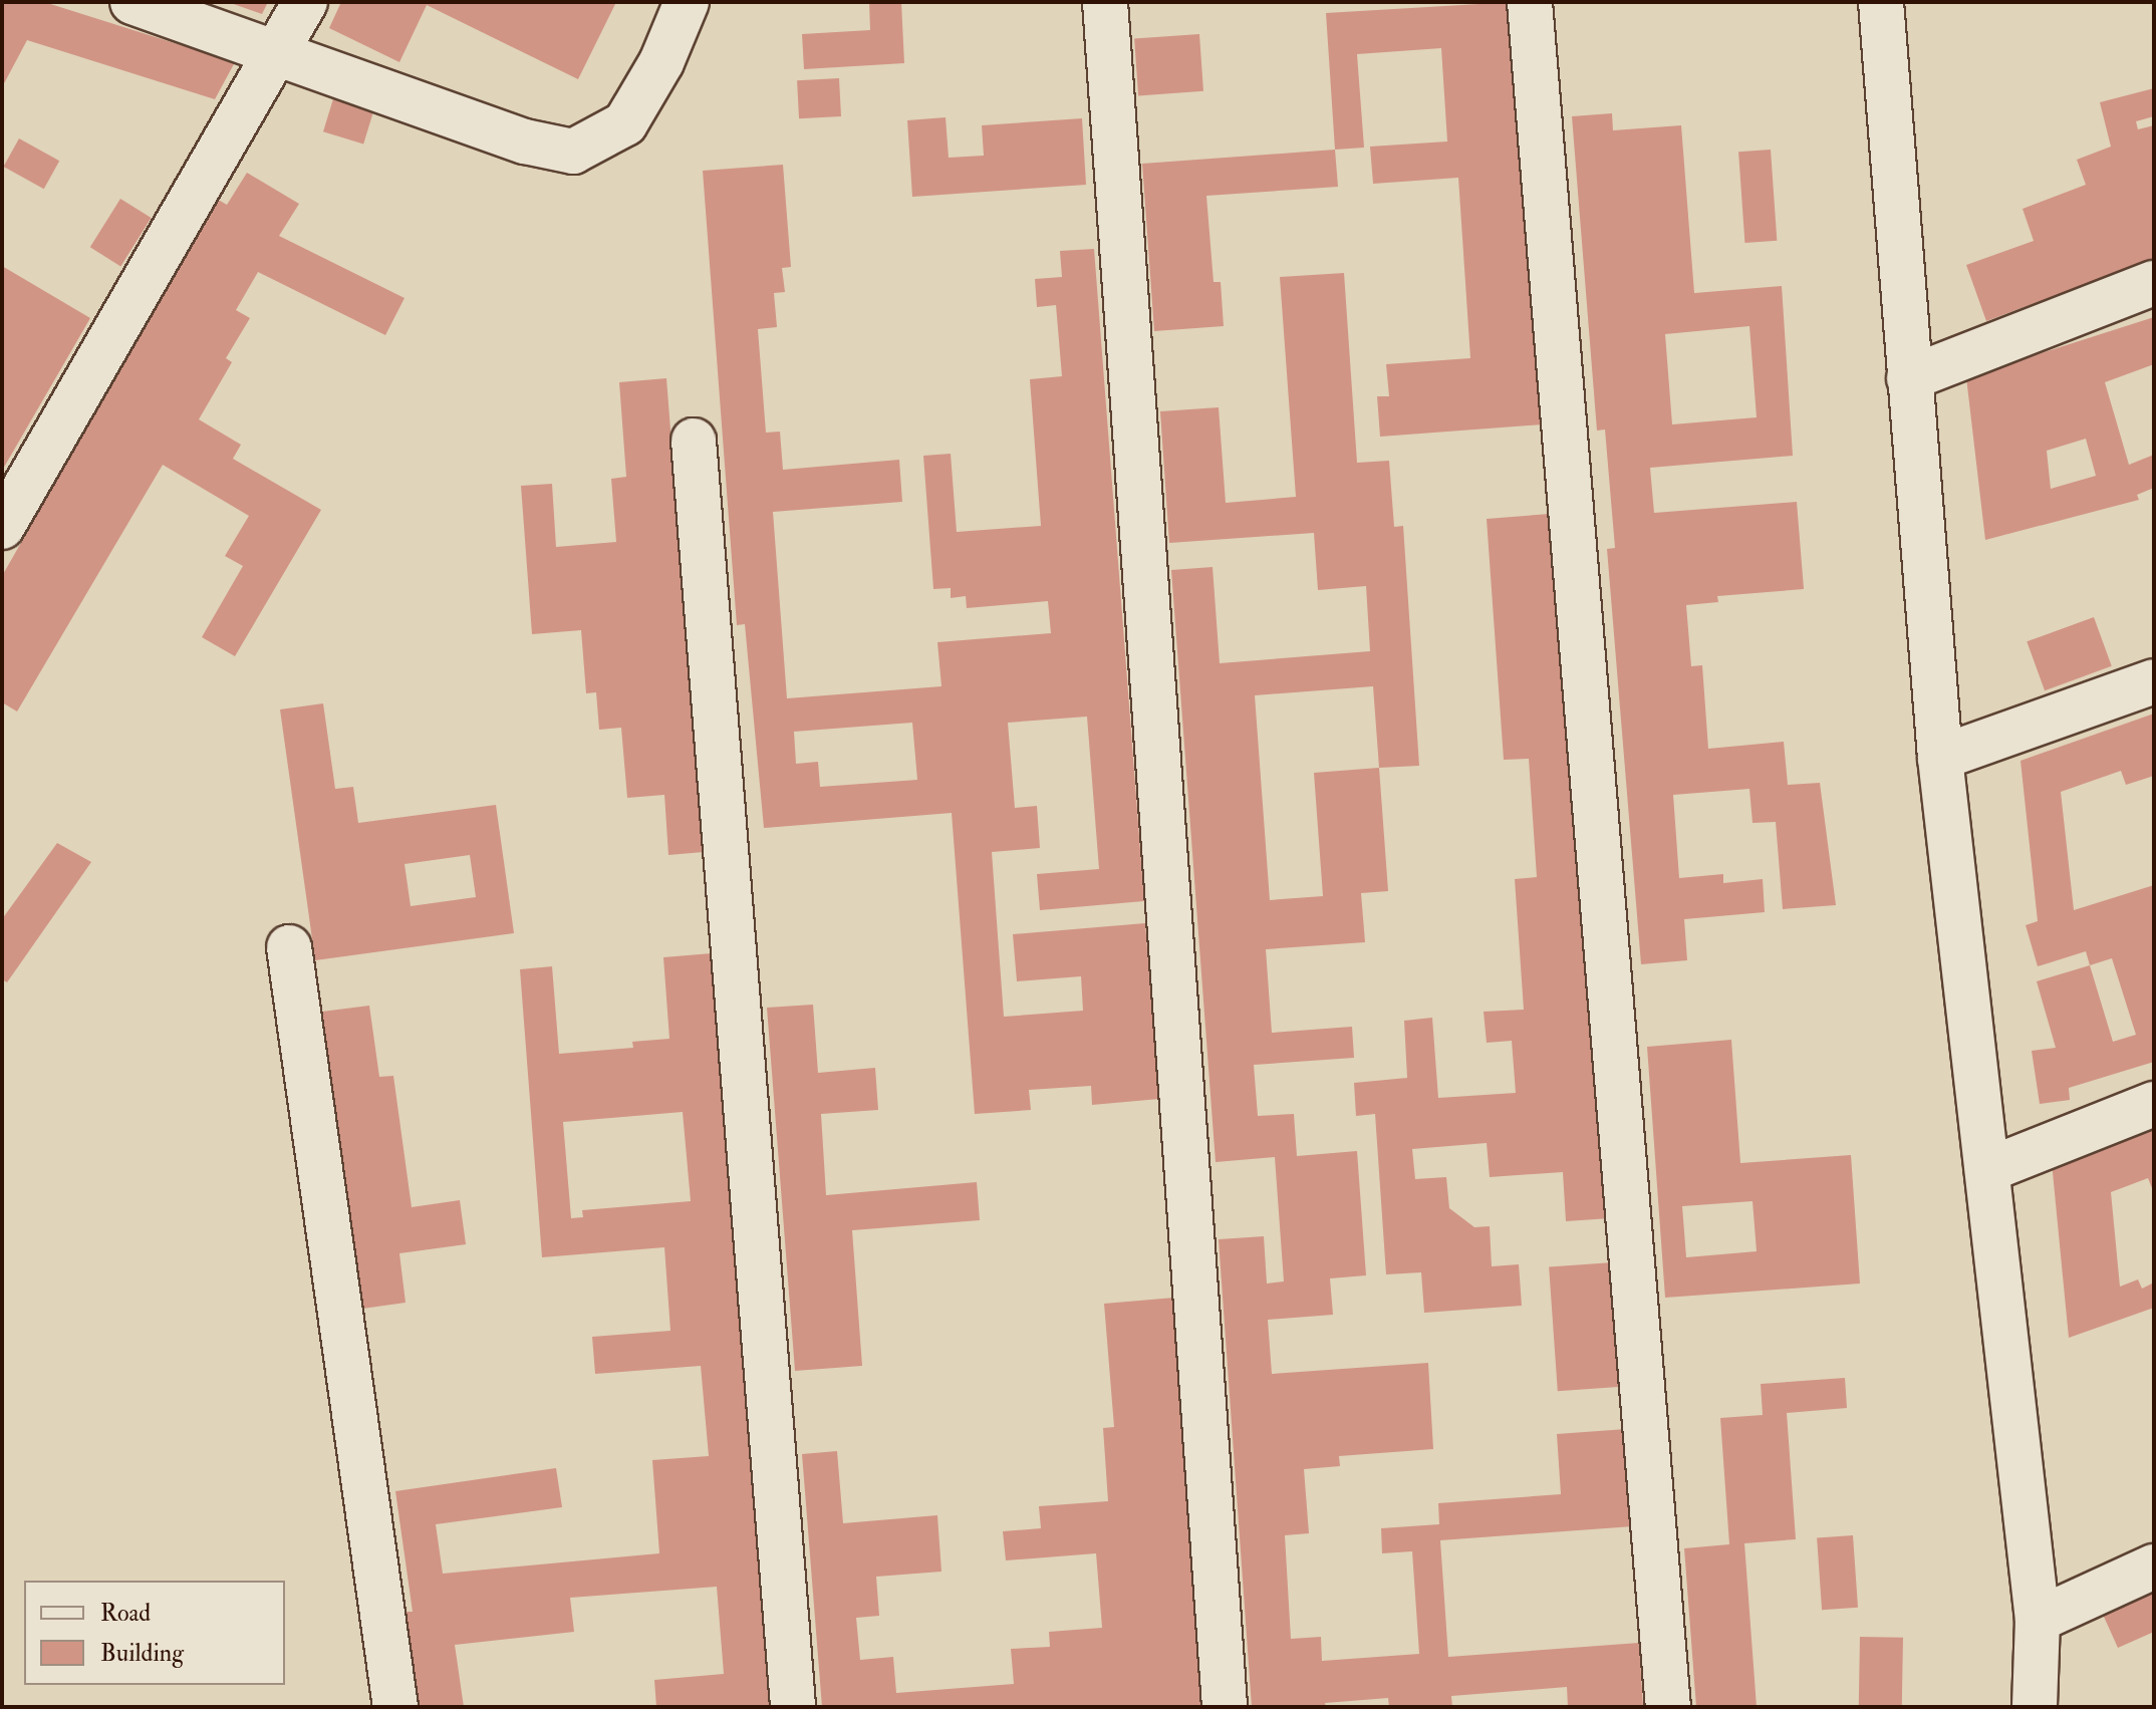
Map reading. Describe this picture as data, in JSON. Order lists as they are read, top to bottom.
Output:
{
  "legend": ["Road", "Building"]
}
